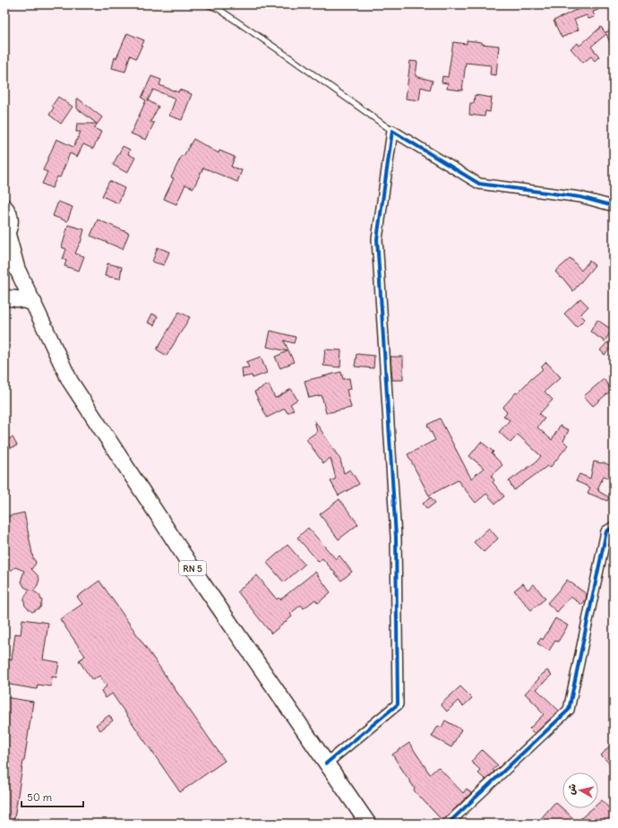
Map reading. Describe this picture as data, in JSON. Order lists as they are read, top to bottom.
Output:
{
  "streets": {
    "main road": ["RN 5"]
  },
  "scale_bar": "50 m",
  "north": "left"
}
